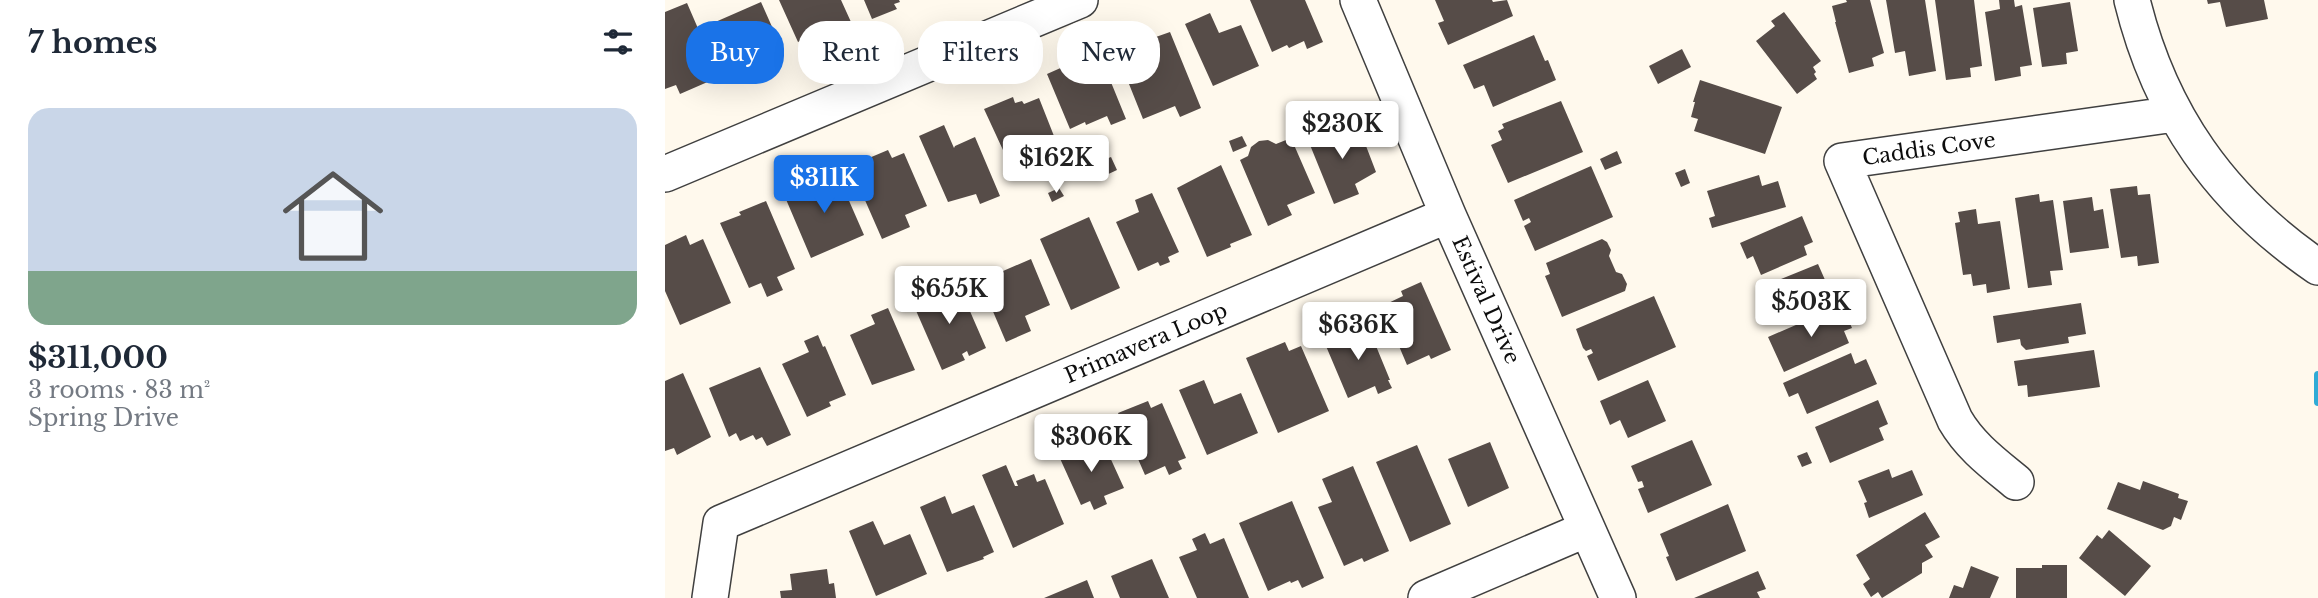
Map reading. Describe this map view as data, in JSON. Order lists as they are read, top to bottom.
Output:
{
  "streets": {
    "street": ["Caddis Cove", "Estival Drive", "Primavera Loop"]
  },
  "crossings": [
    ["Estival Drive", "Primavera Loop"]
  ],
  "page": {
    "heading": "7 homes",
    "chip": [
      "Buy",
      "Rent",
      "Filters",
      "New"
    ],
    "list": [
      {
        "name": "$311,000",
        "note": "3 rooms · 83 m² · Spring Drive"
      }
    ],
    "price": [
      "$230K",
      "$162K",
      "$311K",
      "$655K",
      "$503K",
      "$636K",
      "$306K"
    ]
  }
}
